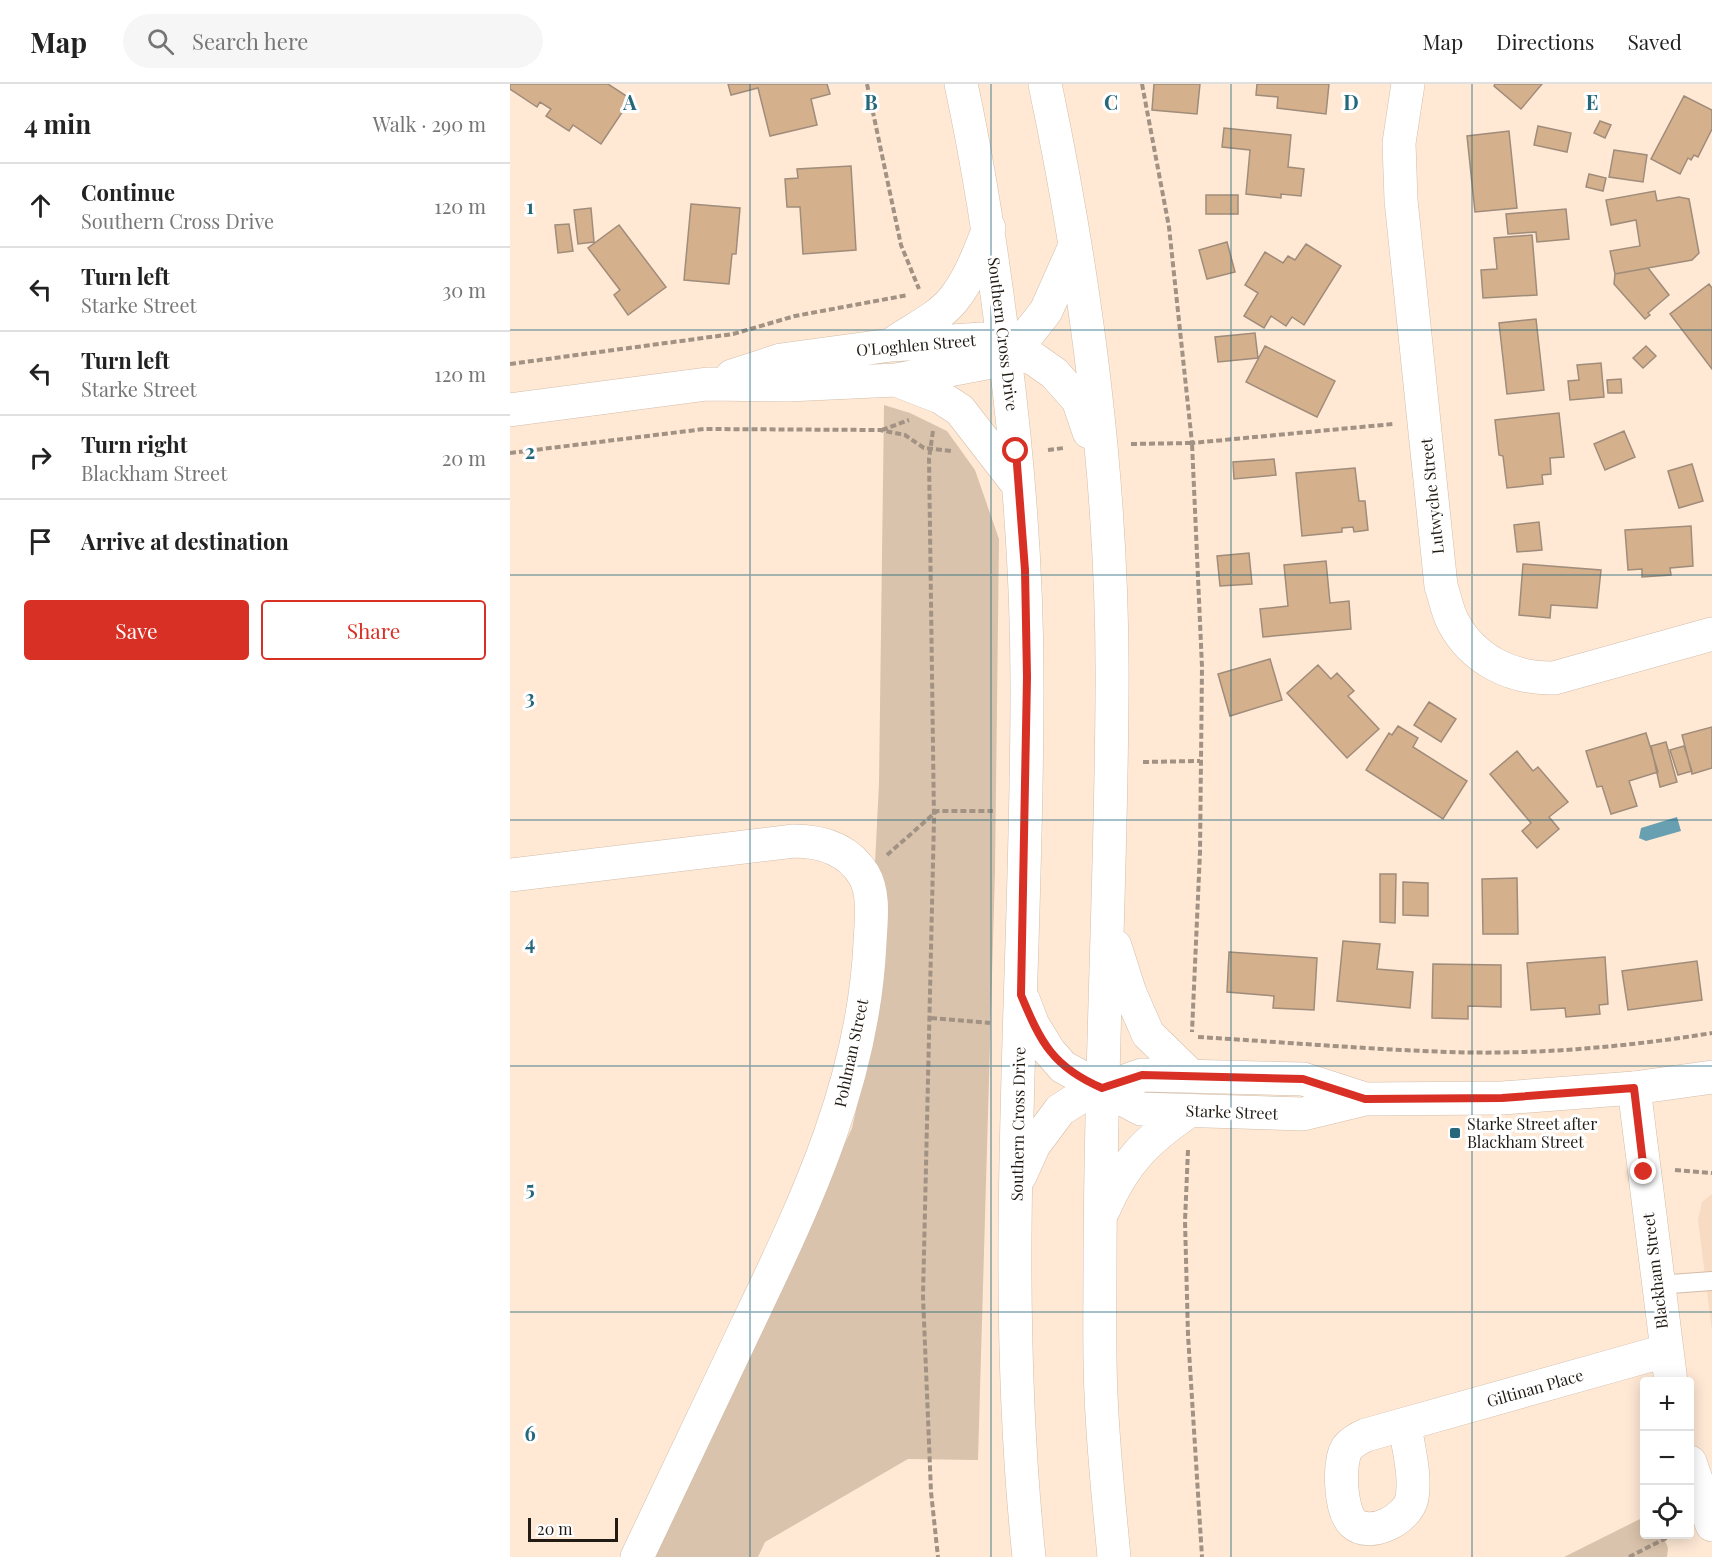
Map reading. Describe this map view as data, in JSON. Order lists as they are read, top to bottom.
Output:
{
  "streets": {
    "street": [
      "Southern Cross Drive",
      "O'Loghlen Street",
      "Lutwyche Street",
      "Pohlman Street",
      "Starke Street",
      "Blackham Street",
      "Giltinan Place"
    ]
  },
  "crossings": [
    ["Southern Cross Drive", "O'Loghlen Street"],
    ["Southern Cross Drive", "Starke Street"],
    ["Starke Street", "Blackham Street"],
    ["Blackham Street", "Giltinan Place"]
  ],
  "places": {
    "transit": ["Starke Street after Blackham Street"]
  },
  "scale_bar": "20 m",
  "page": {
    "header": "Map",
    "search": "Search here",
    "nav": ["Map", "Directions", "Saved"],
    "heading": ["4 min", "Walk · 290 m"],
    "list": [
      ["Continue", "Southern Cross Drive", "120 m"],
      ["Turn left", "Starke Street", "30 m"],
      ["Turn left", "Starke Street", "120 m"],
      ["Turn right", "Blackham Street", "20 m"],
      "Arrive at destination"
    ],
    "buttons": ["Save", "Share"],
    "map_buttons": ["+", "−"],
    "scale": "20 m"
  },
  "grid": {
    "columns": [
      "A",
      "B",
      "C",
      "D",
      "E"
    ],
    "rows": [
      "1",
      "2",
      "3",
      "4",
      "5",
      "6"
    ]
  }
}
